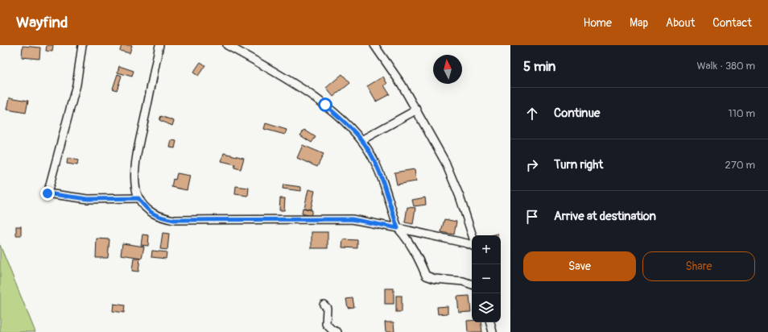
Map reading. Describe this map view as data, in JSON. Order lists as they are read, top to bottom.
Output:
{
  "north": "top",
  "page": {
    "header": "Wayfind",
    "nav": [
      "Home",
      "Map",
      "About",
      "Contact"
    ],
    "heading": ["5 min", "Walk · 380 m"],
    "list": [
      ["Continue", "110 m"],
      ["Turn right", "270 m"],
      "Arrive at destination"
    ],
    "map_buttons": ["+", "−"],
    "buttons": ["Save", "Share"]
  }
}
